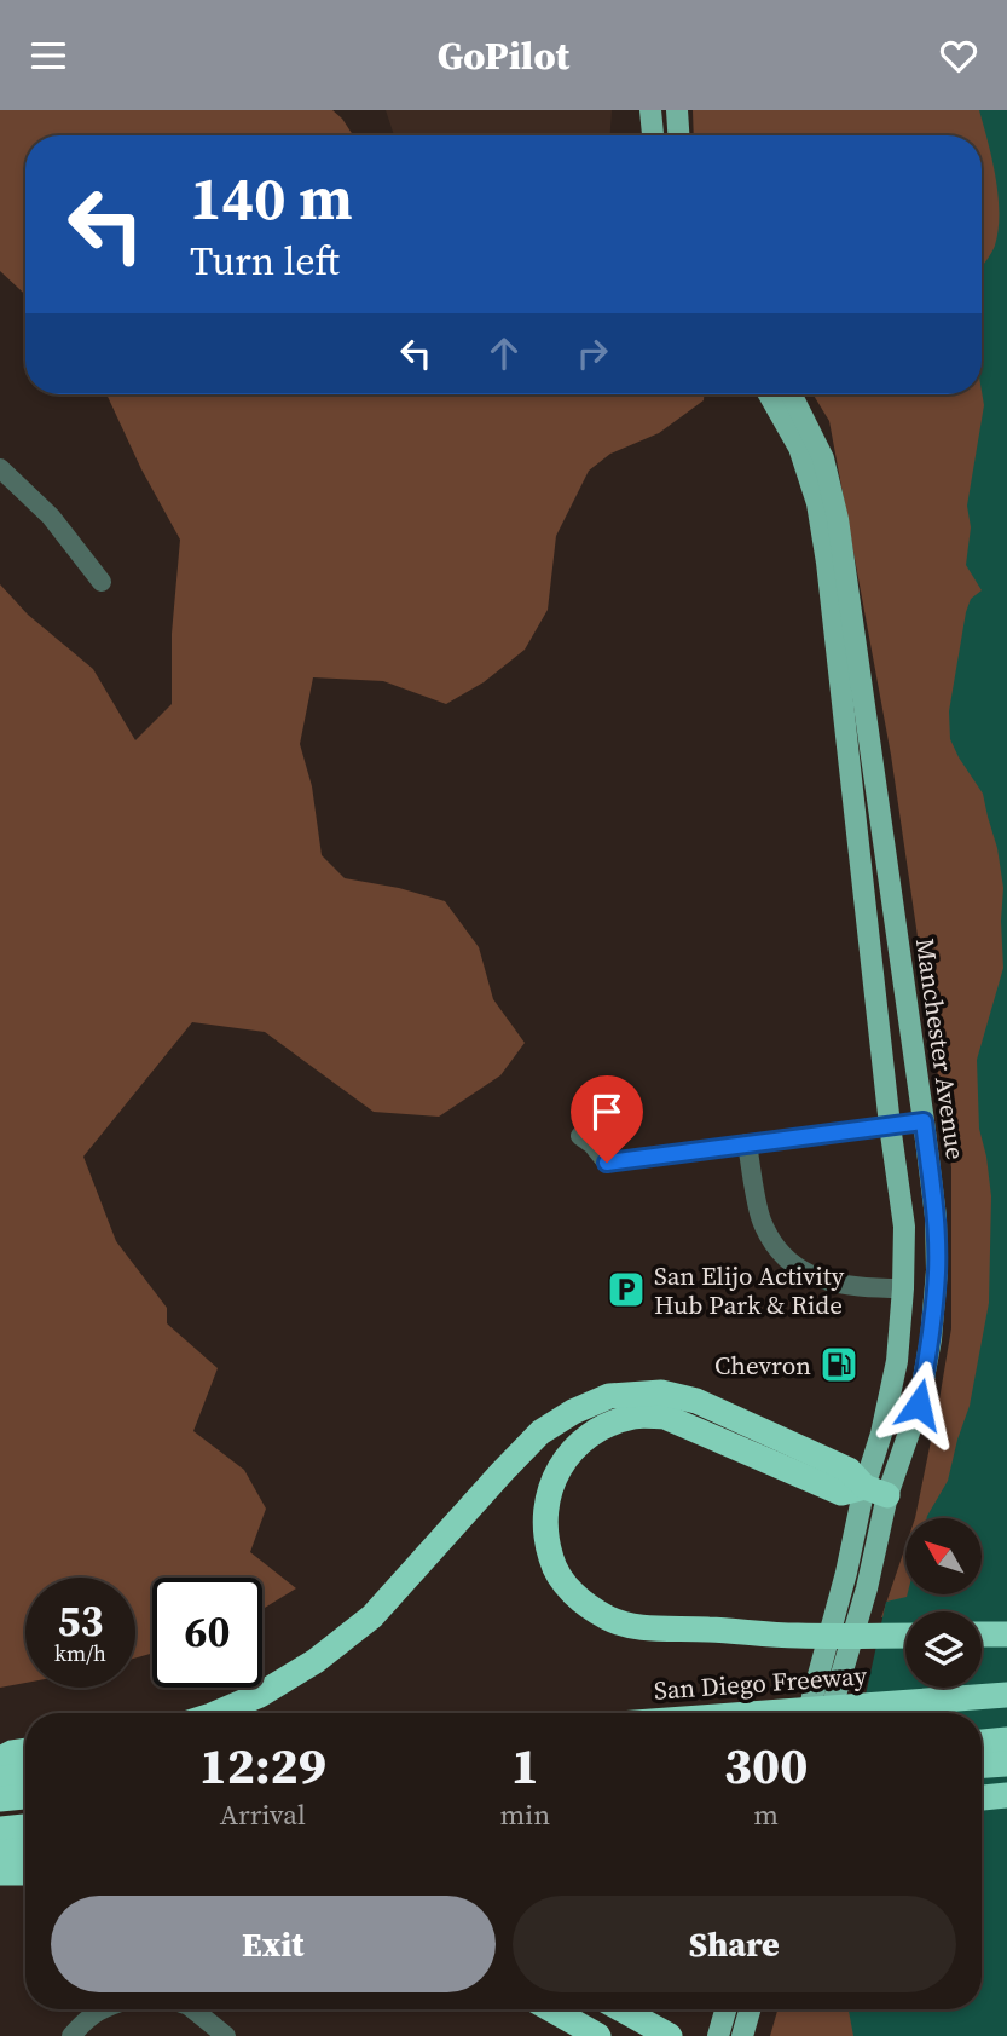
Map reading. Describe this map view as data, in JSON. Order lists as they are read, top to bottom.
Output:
{
  "streets": {
    "highway": ["San Diego Freeway"],
    "main road": ["Manchester Avenue"]
  },
  "places": {
    "parking": ["San Elijo Activity Hub Park & Ride"],
    "fuel station": ["Chevron"]
  },
  "north": "top left",
  "page": {
    "header": "GoPilot",
    "turn": ["140 m", "Turn left"],
    "speed": "53 km/h",
    "limit": "60",
    "eta": [
      "12:29",
      "Arrival",
      "1",
      "min",
      "300",
      "m"
    ],
    "buttons": ["Exit", "Share"]
  }
}
